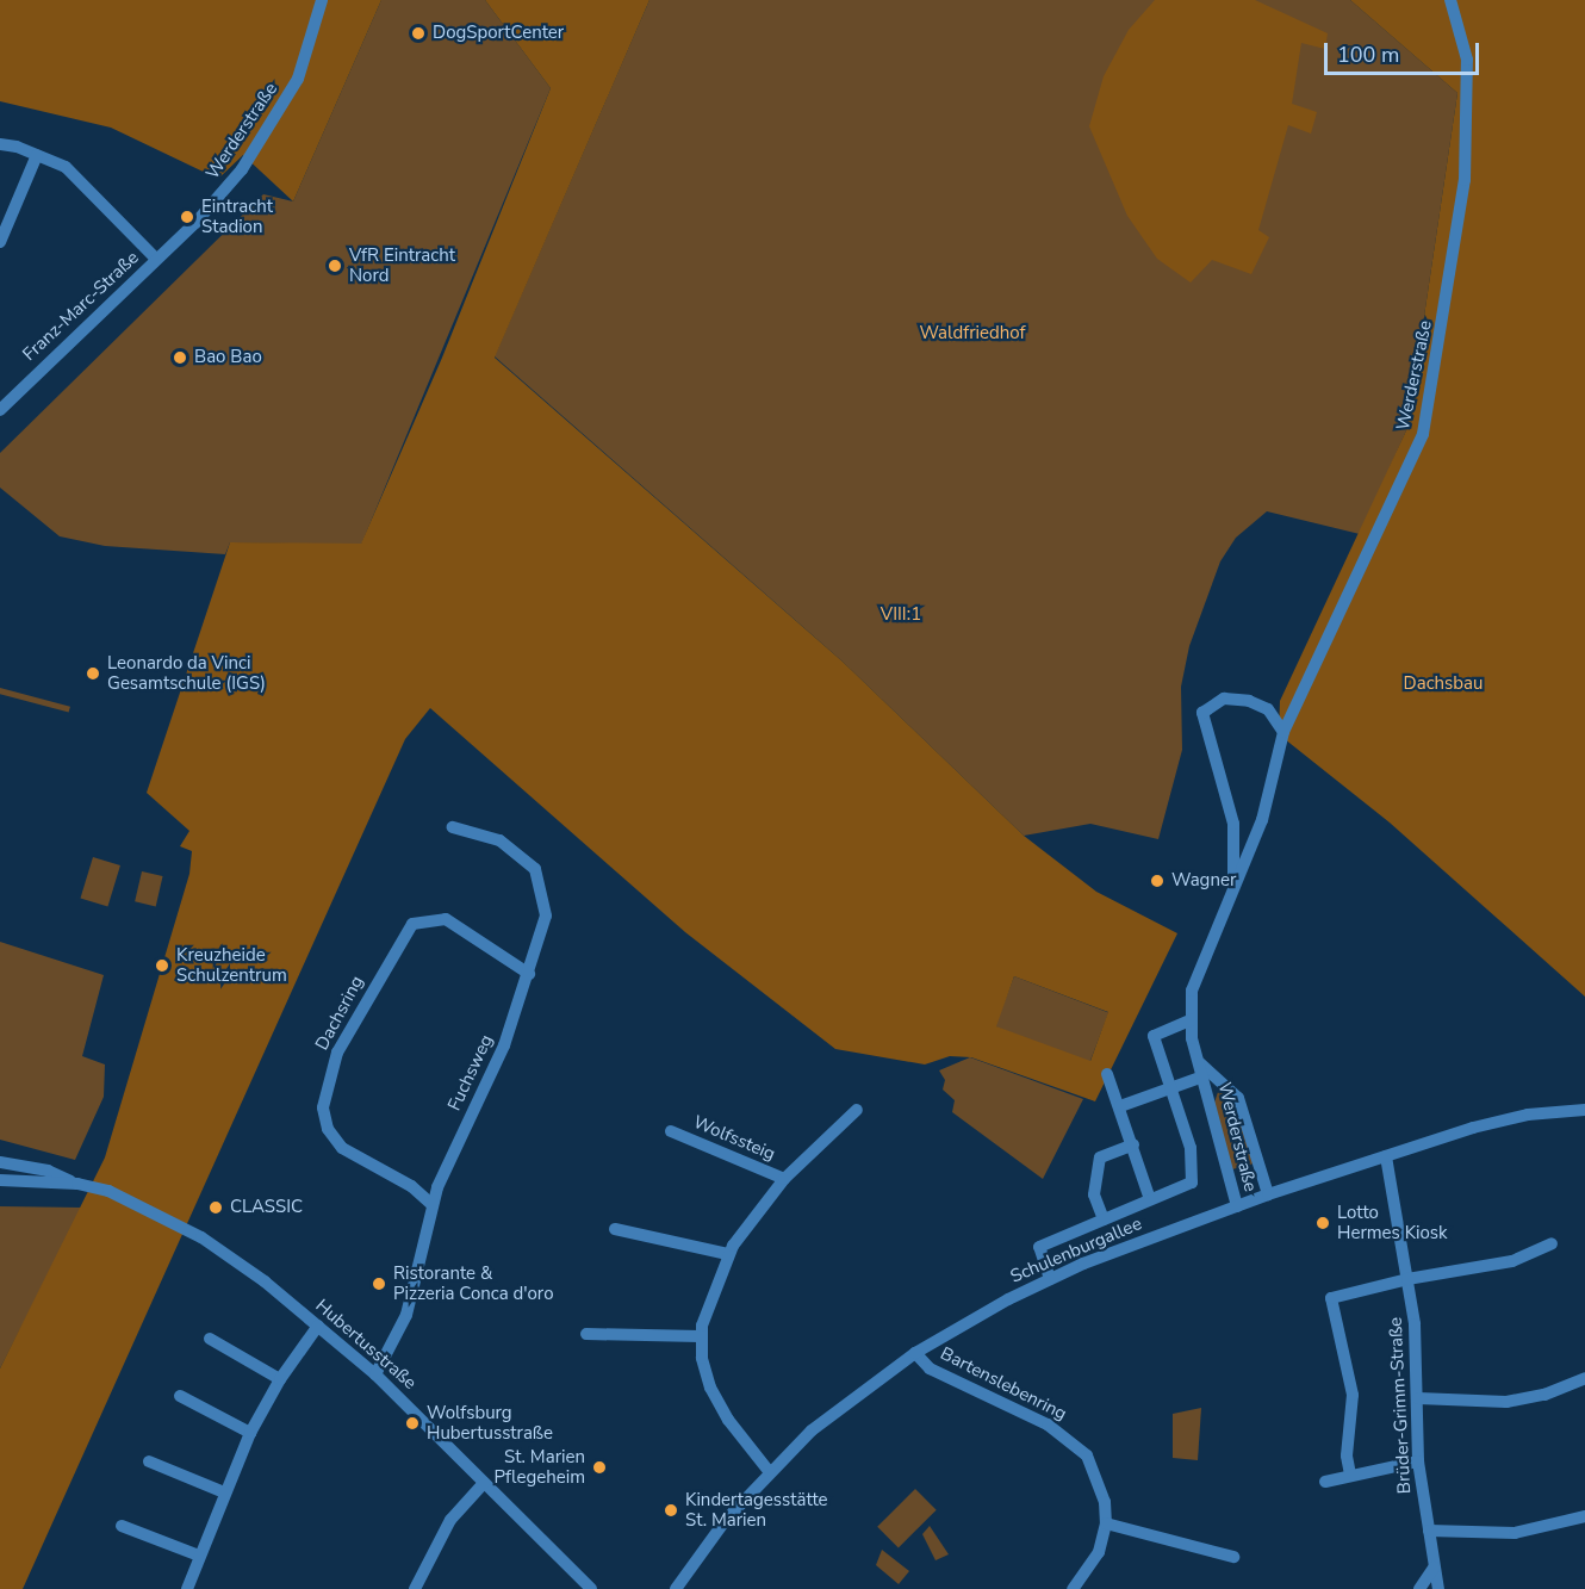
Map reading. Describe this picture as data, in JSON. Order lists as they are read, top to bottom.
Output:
{
  "streets": {
    "street": [
      "Werderstraße",
      "Franz-Marc-Straße",
      "Dachsring",
      "Fuchsweg",
      "Wolfssteig",
      "Schulenburgallee",
      "Hubertusstraße",
      "Bartenslebenring",
      "Brüder-Grimm-Straße"
    ]
  },
  "crossings": [
    ["Werderstraße", "Franz-Marc-Straße"],
    ["Werderstraße", "Schulenburgallee"],
    ["Dachsring", "Fuchsweg"],
    ["Fuchsweg", "Hubertusstraße"],
    ["Schulenburgallee", "Bartenslebenring"],
    ["Schulenburgallee", "Brüder-Grimm-Straße"]
  ],
  "parks": ["Waldfriedhof", "VIII:1", "Dachsbau"],
  "places": [
    "DogSportCenter",
    "Eintracht Stadion",
    "VfR Eintracht Nord",
    "Bao Bao",
    "Leonardo da Vinci Gesamtschule (IGS)",
    "Wagner",
    "Kreuzheide Schulzentrum",
    "CLASSIC",
    "Lotto Hermes Kiosk",
    "Ristorante & Pizzeria Conca d'oro",
    "Wolfsburg Hubertusstraße",
    "St. Marien Pflegeheim",
    "Kindertagesstätte St. Marien"
  ],
  "scale_bar": "100 m"
}
